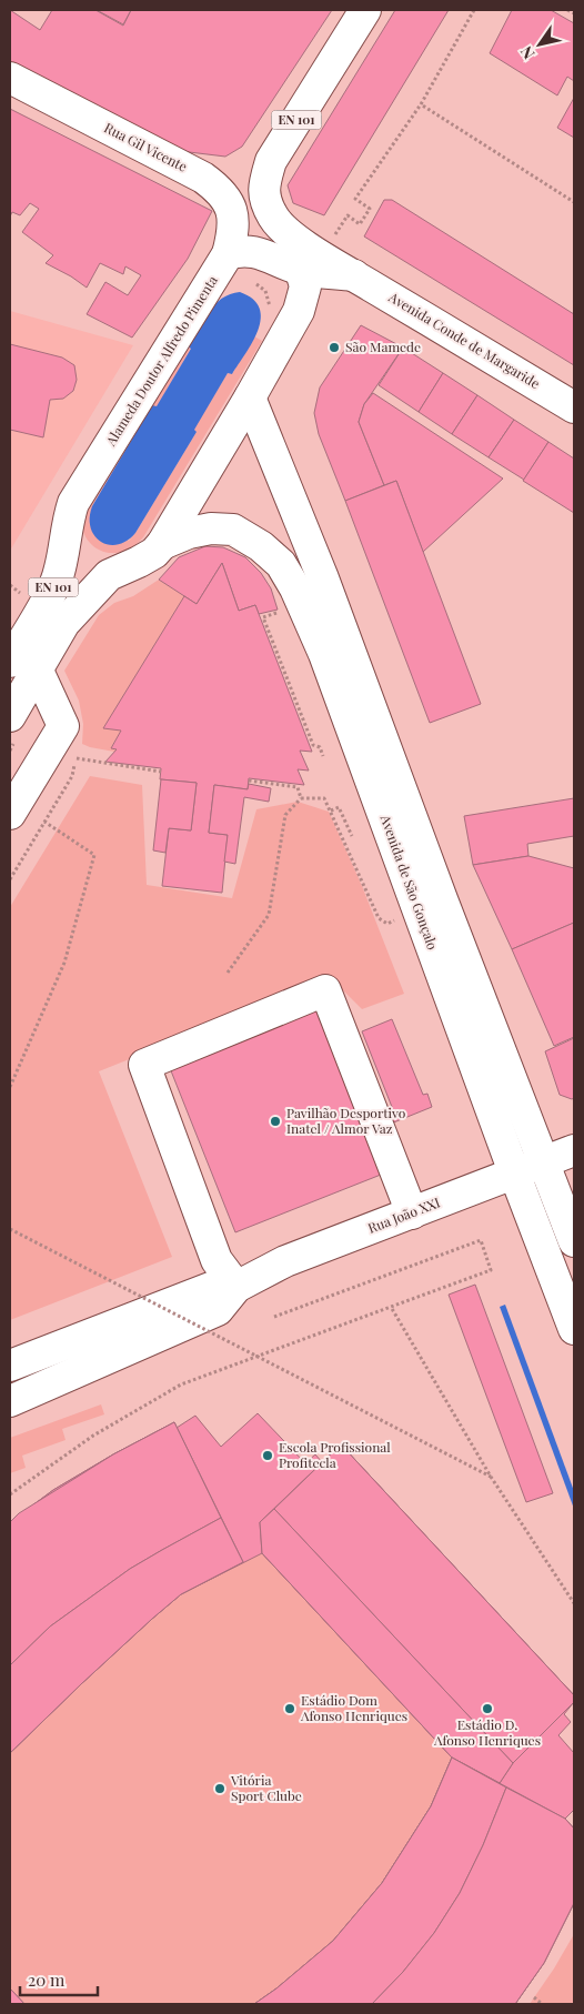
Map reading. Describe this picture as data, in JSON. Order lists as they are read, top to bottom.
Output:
{
  "streets": {
    "street": [
      "EN 101",
      "Rua Gil Vicente",
      "Avenida Conde de Margaride",
      "Alameda Doutor Alfredo Pimenta",
      "Avenida de São Gonçalo",
      "Rua João XXI"
    ]
  },
  "crossings": [
    ["EN 101", "Avenida Conde de Margaride"],
    ["EN 101", "Alameda Doutor Alfredo Pimenta"],
    ["Rua Gil Vicente", "Alameda Doutor Alfredo Pimenta"],
    ["Avenida Conde de Margaride", "Alameda Doutor Alfredo Pimenta"],
    ["Alameda Doutor Alfredo Pimenta", "Avenida de São Gonçalo"],
    ["Avenida de São Gonçalo", "Rua João XXI"]
  ],
  "places": [
    "São Mamede",
    "Pavilhão Desportivo Inatel / Almor Vaz",
    "Escola Profissional Profitecla",
    "Estádio Dom Afonso Henriques",
    "Estádio D. Afonso Henriques",
    "Vitória Sport Clube"
  ],
  "scale_bar": "20 m",
  "north": "bottom left"
}
